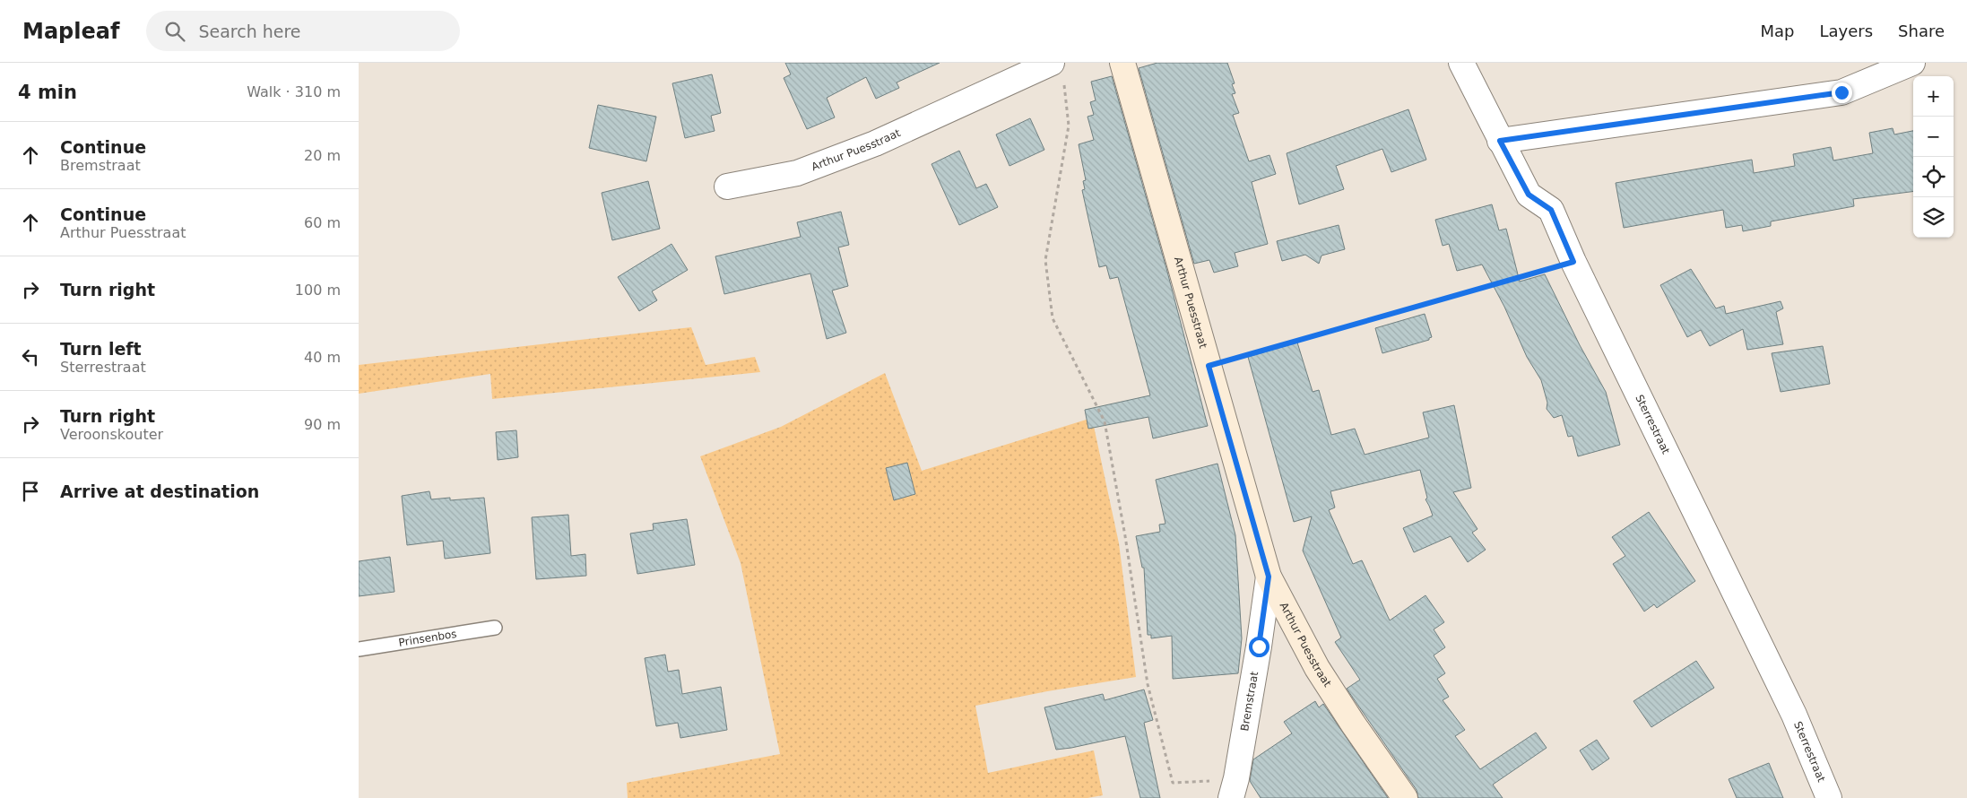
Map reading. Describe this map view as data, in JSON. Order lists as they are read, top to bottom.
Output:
{
  "streets": {
    "street": ["Arthur Puesstraat", "Sterrestraat", "Bremstraat"],
    "lane": ["Prinsenbos"]
  },
  "crossings": [
    ["Arthur Puesstraat", "Bremstraat"]
  ],
  "page": {
    "header": "Mapleaf",
    "search": "Search here",
    "nav": ["Map", "Layers", "Share"],
    "heading": ["4 min", "Walk · 310 m"],
    "map_buttons": ["+", "−"],
    "list": [
      ["Continue", "Bremstraat", "20 m"],
      ["Continue", "Arthur Puesstraat", "60 m"],
      ["Turn right", "100 m"],
      ["Turn left", "Sterrestraat", "40 m"],
      ["Turn right", "Veroonskouter", "90 m"],
      "Arrive at destination"
    ]
  }
}
